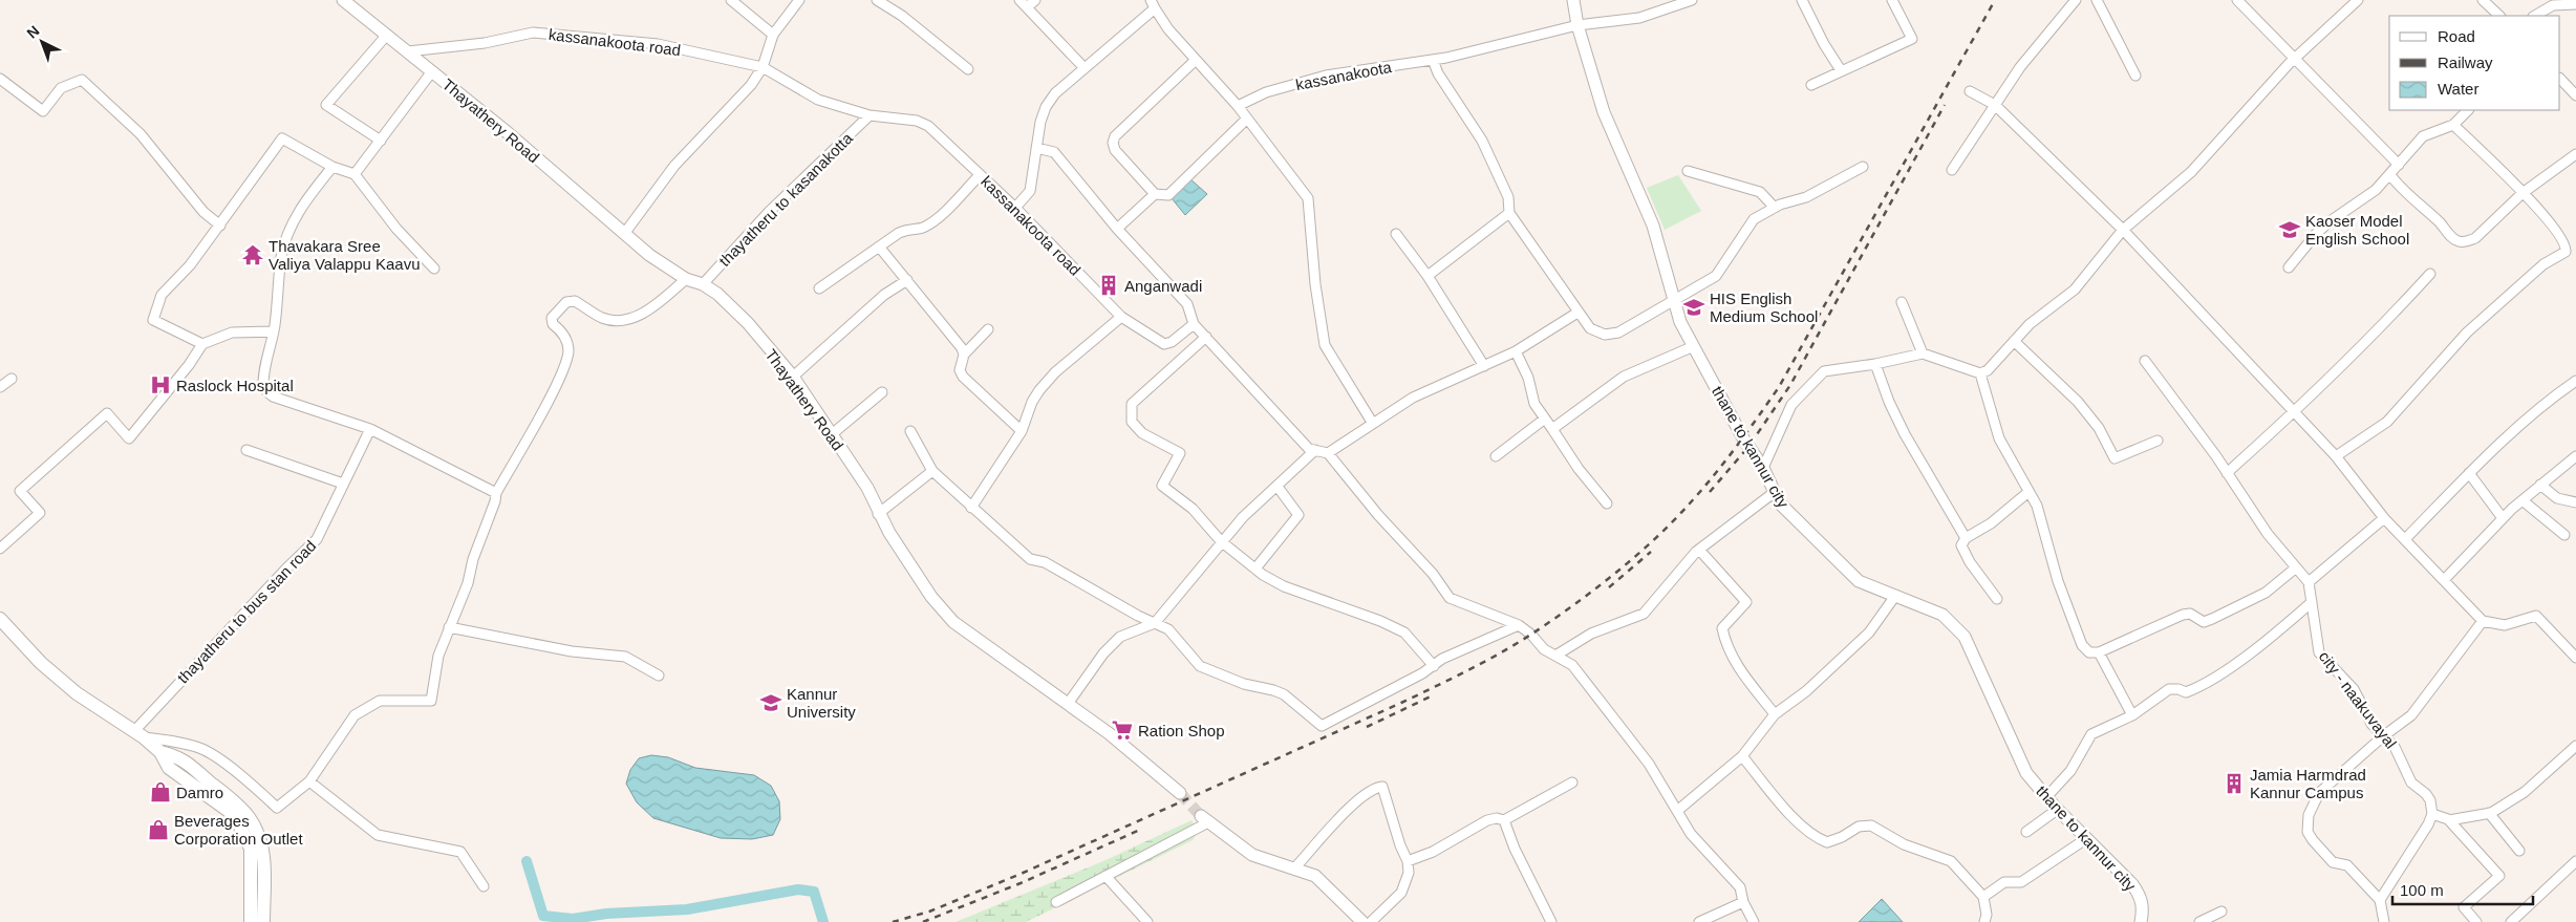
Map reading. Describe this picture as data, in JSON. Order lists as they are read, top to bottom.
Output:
{
  "streets": {
    "street": [
      "kassanakoota road",
      "kassanakoota",
      "Thayathery Road",
      "thayatheru to kasanakotta",
      "thane to kannur city",
      "thayatheru to bus stan road",
      "city - naakuvayal"
    ]
  },
  "crossings": [
    ["kassanakoota road", "Thayathery Road"],
    ["kassanakoota road", "thayatheru to kasanakotta"],
    ["kassanakoota", "thane to kannur city"],
    ["Thayathery Road", "thayatheru to kasanakotta"]
  ],
  "places": {
    "school or university": ["Kaoser Model English School", "HIS English Medium School", "Kannur University"],
    "temple": ["Thavakara Sree Valiya Valappu Kaavu"],
    "building": ["Anganwadi", "Jamia Harmdrad Kannur Campus"],
    "hospital": ["Raslock Hospital"],
    "supermarket": ["Ration Shop"],
    "shop": ["Damro", "Beverages Corporation Outlet"]
  },
  "legend": ["Road", "Railway", "Water"],
  "scale_bar": "100 m",
  "north": "top left"
}
